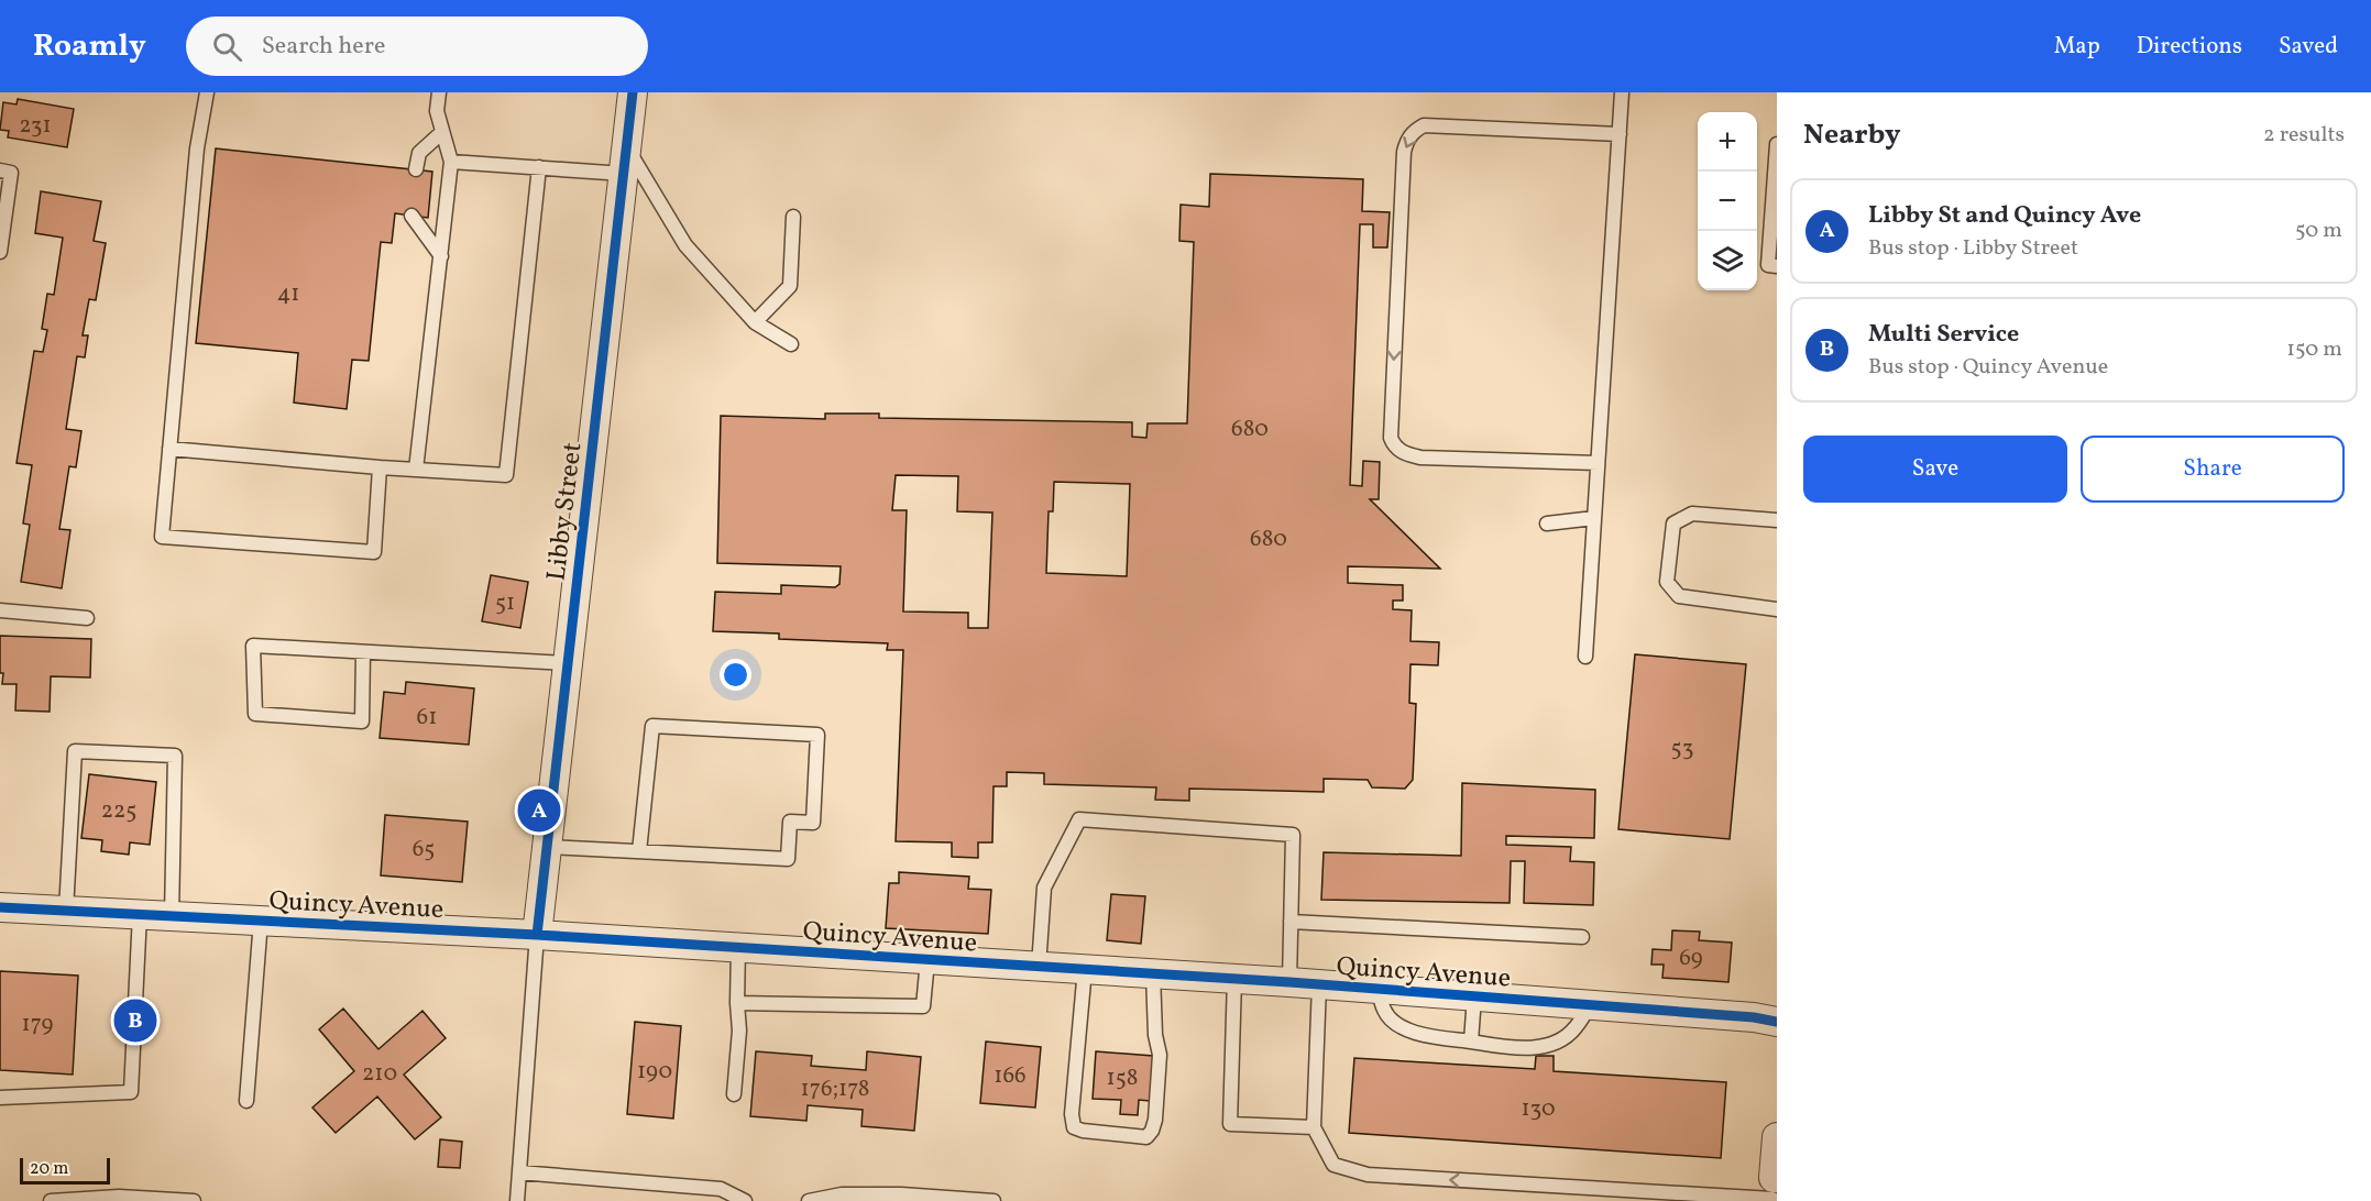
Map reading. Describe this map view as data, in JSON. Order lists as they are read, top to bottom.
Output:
{
  "streets": {
    "street": ["Libby Street", "Quincy Avenue"]
  },
  "crossings": [
    ["Libby Street", "Quincy Avenue"]
  ],
  "house_numbers": [
    "231",
    "41",
    "680",
    "680",
    "51",
    "61",
    "53",
    "225",
    "65",
    "69",
    "179",
    "190",
    "210",
    "166",
    "158",
    "176;178",
    "130"
  ],
  "scale_bar": "20 m",
  "page": {
    "header": "Roamly",
    "search": "Search here",
    "nav": ["Map", "Directions", "Saved"],
    "heading": ["Nearby", "2 results"],
    "map_buttons": ["+", "−"],
    "list": [
      {
        "mark": "A",
        "name": "Libby St and Quincy Ave",
        "note": "Bus stop · Libby Street",
        "value": "50 m"
      },
      {
        "mark": "B",
        "name": "Multi Service",
        "note": "Bus stop · Quincy Avenue",
        "value": "150 m"
      }
    ],
    "buttons": ["Save", "Share"],
    "pins": ["A", "B"],
    "scale": "20 m"
  }
}
